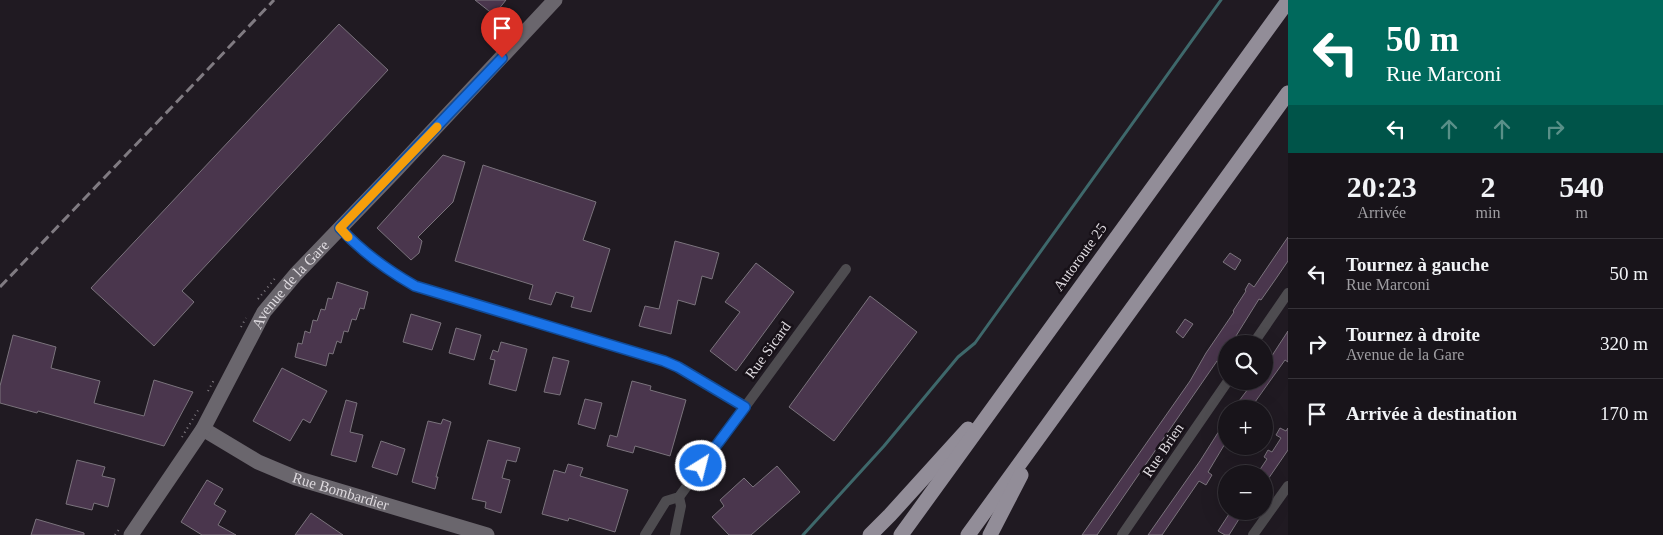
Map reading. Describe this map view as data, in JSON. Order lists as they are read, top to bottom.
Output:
{
  "streets": {
    "highway": ["Autoroute 25"],
    "street": [
      "Avenue de la Gare",
      "Rue Sicard",
      "Rue Brien",
      "Rue Bombardier"
    ]
  },
  "crossings": [
    ["Avenue de la Gare", "Rue Bombardier"]
  ],
  "page": {
    "turn": ["50 m", "Rue Marconi"],
    "eta": [
      "20:23",
      "Arrivée",
      "2",
      "min",
      "540",
      "m"
    ],
    "list": [
      {
        "name": "Tournez à gauche",
        "note": "Rue Marconi",
        "value": "50 m"
      },
      {
        "name": "Tournez à droite",
        "note": "Avenue de la Gare",
        "value": "320 m"
      },
      {
        "name": "Arrivée à destination",
        "value": "170 m"
      }
    ],
    "map_buttons": ["+", "−"]
  }
}
